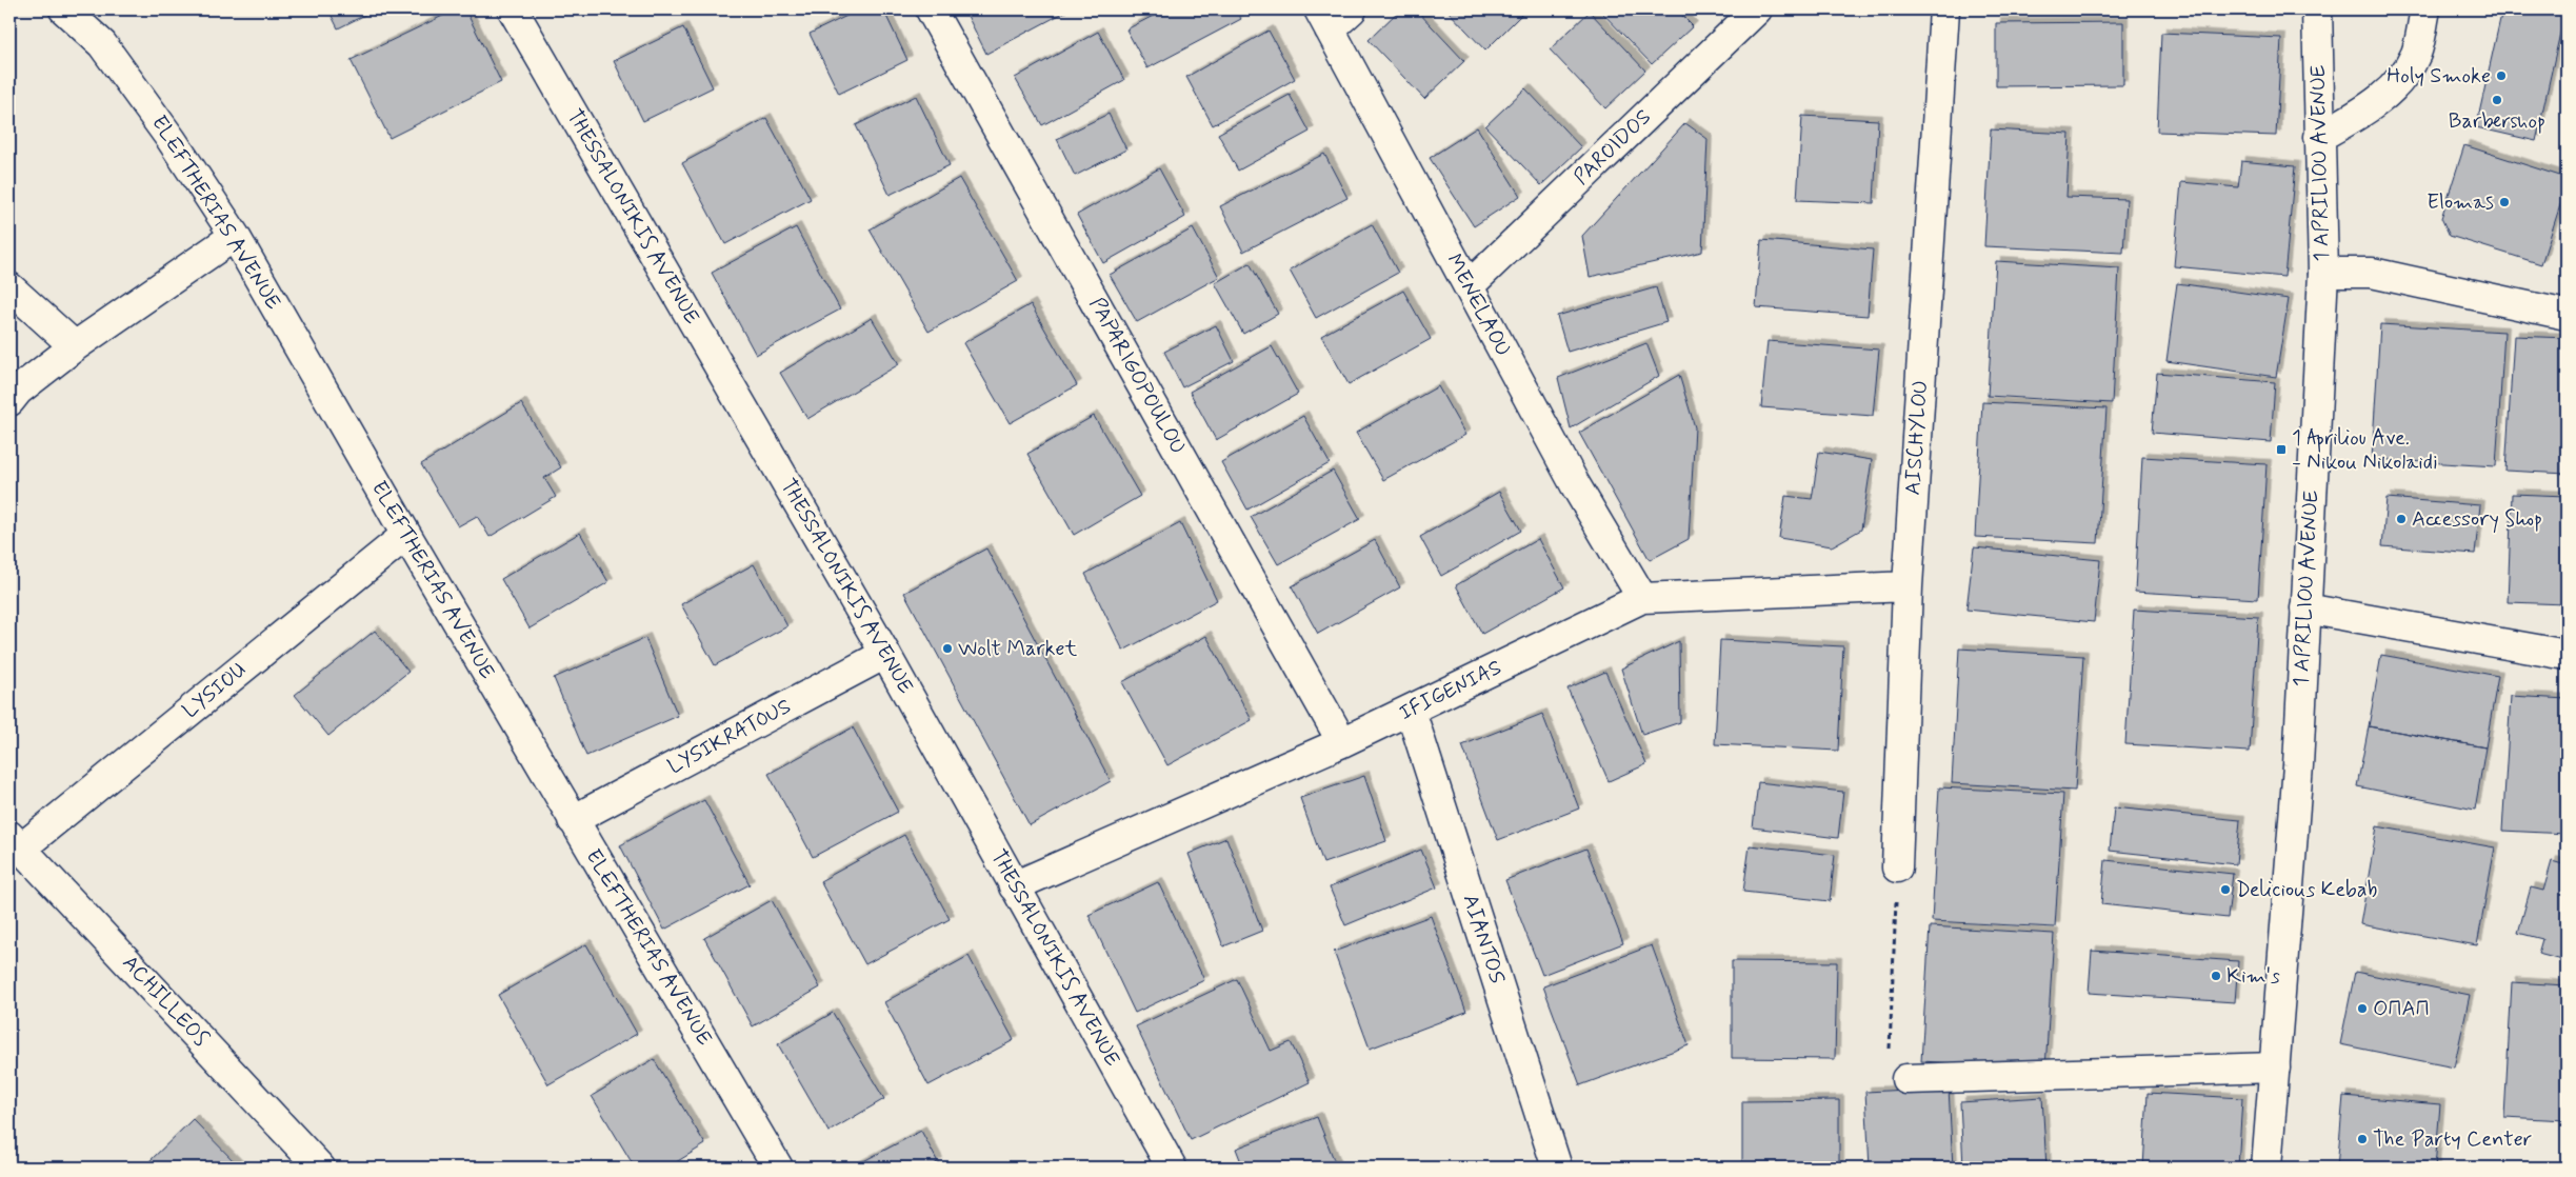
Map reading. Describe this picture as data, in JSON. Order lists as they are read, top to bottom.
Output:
{
  "streets": {
    "street": [
      "PAROIDOS",
      "1 APRILIOU AVENUE",
      "ELEFTHERIAS AVENUE",
      "THESSALONIKIS AVENUE",
      "MENELAOU",
      "PAPARIGOPOULOU",
      "AISCHYLOU",
      "LYSIOU",
      "IFIGENIAS",
      "LYSIKRATOUS",
      "AIANTOS",
      "ACHILLEOS"
    ]
  },
  "crossings": [
    ["PAROIDOS", "MENELAOU"],
    ["ELEFTHERIAS AVENUE", "LYSIOU"],
    ["ELEFTHERIAS AVENUE", "LYSIKRATOUS"],
    ["THESSALONIKIS AVENUE", "IFIGENIAS"],
    ["THESSALONIKIS AVENUE", "LYSIKRATOUS"],
    ["MENELAOU", "IFIGENIAS"],
    ["PAPARIGOPOULOU", "IFIGENIAS"],
    ["AISCHYLOU", "IFIGENIAS"],
    ["LYSIOU", "ACHILLEOS"],
    ["IFIGENIAS", "AIANTOS"]
  ],
  "places": {
    "other": [
      "Holy Smoke",
      "Barbershop",
      "Elomas",
      "Accessory Shop",
      "Wolt Market",
      "Delicious Kebab",
      "Kim's",
      "ΟΠΑΠ",
      "The Party Center"
    ],
    "transit": ["1 Apriliou Ave. - Nikou Nikolaidi"]
  }
}
